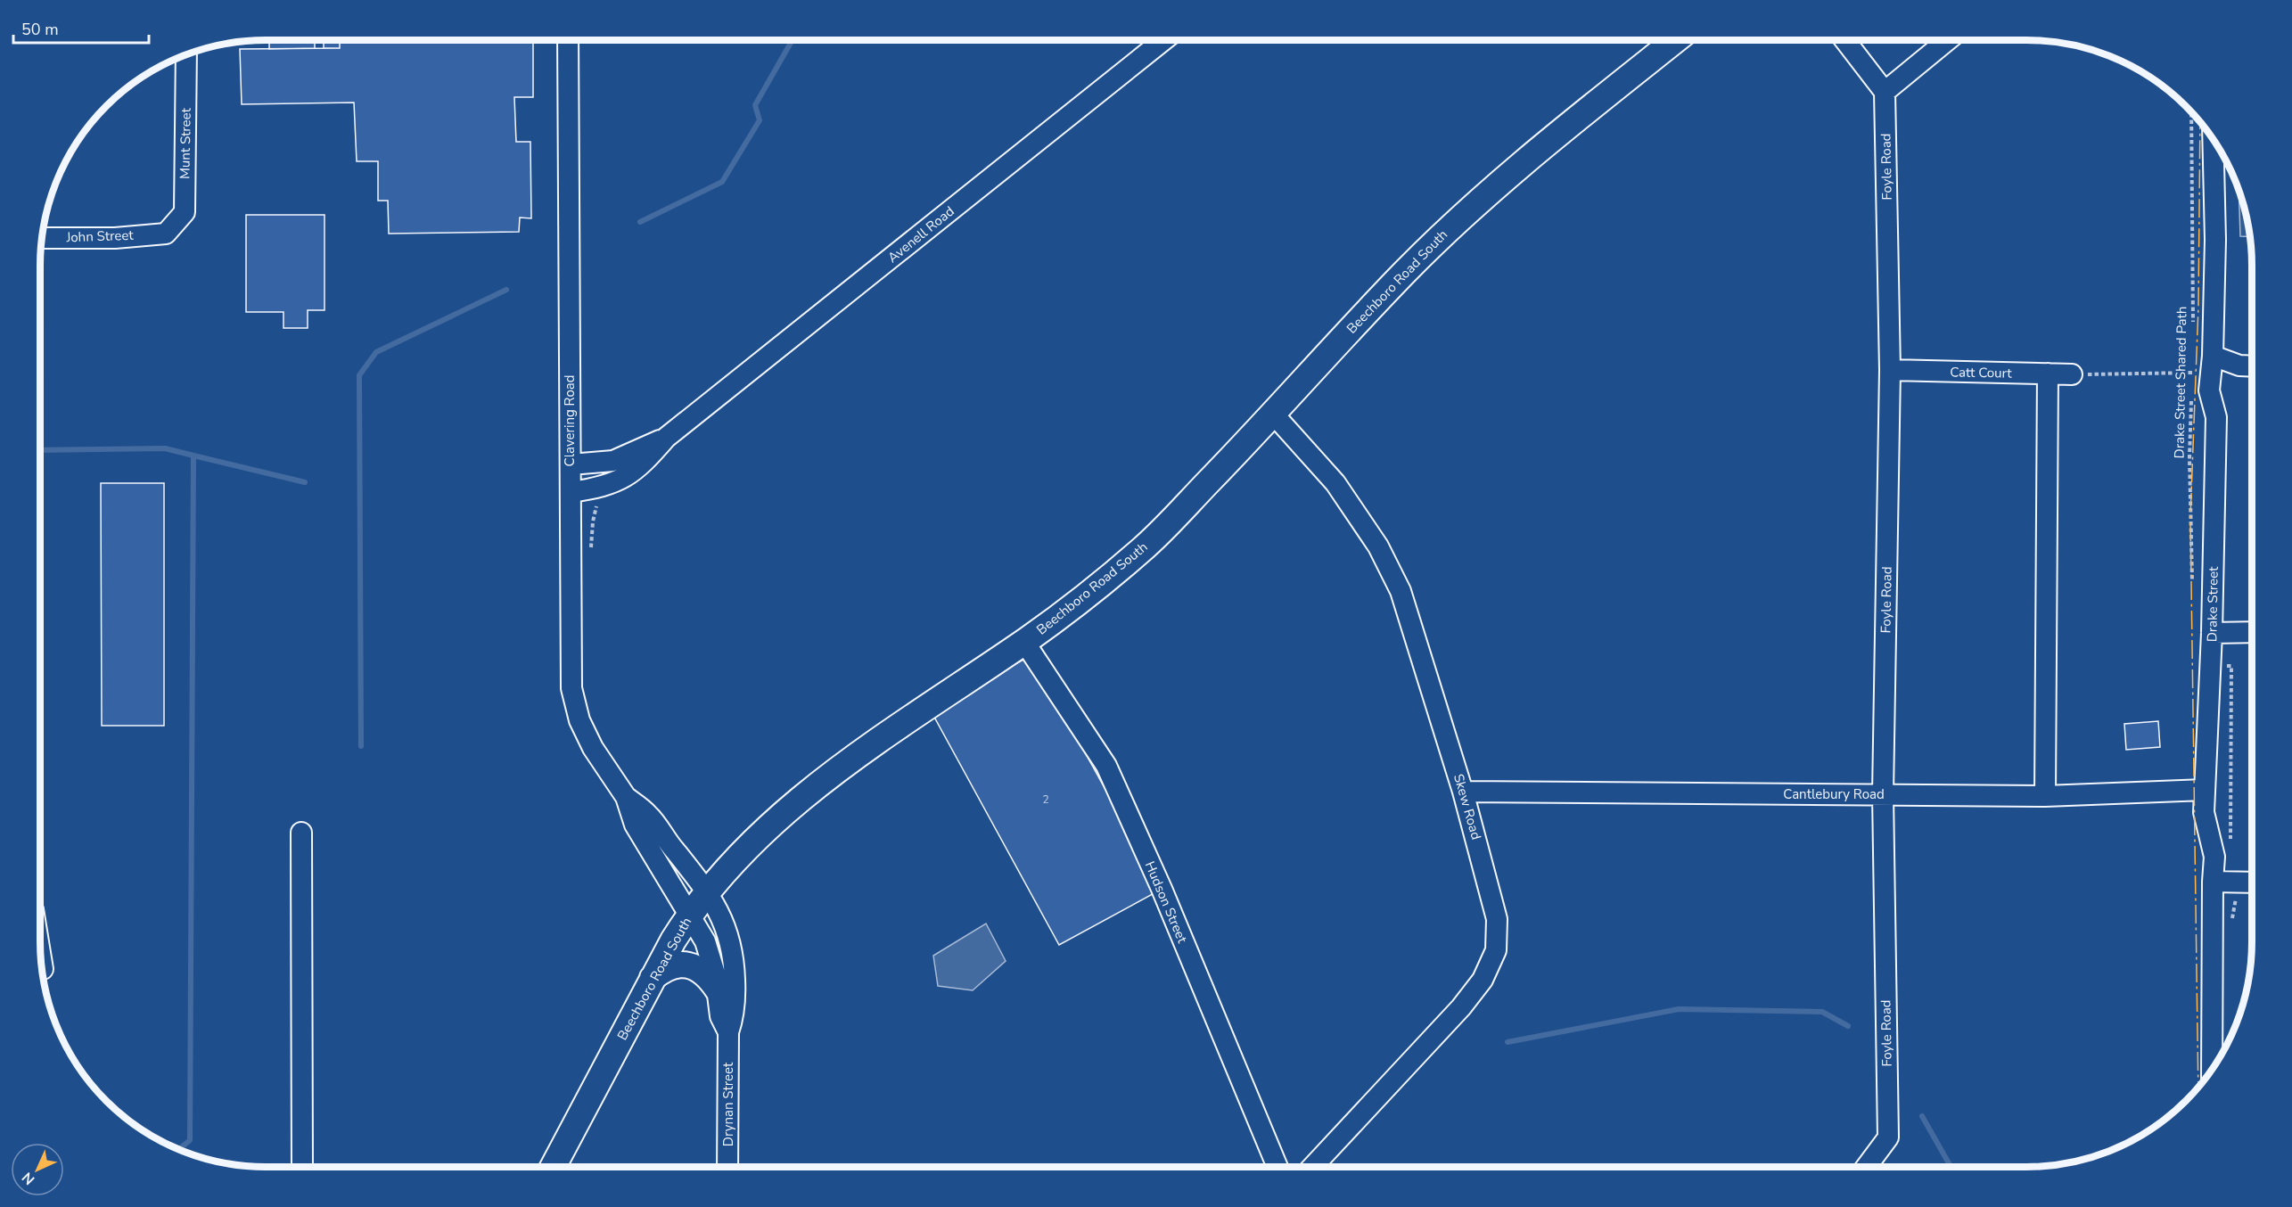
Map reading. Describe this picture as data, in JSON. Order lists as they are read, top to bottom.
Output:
{
  "streets": {
    "main road": ["Beechboro Road South"],
    "street": [
      "Munt Street",
      "Foyle Road",
      "Avenell Road",
      "John Street",
      "Catt Court",
      "Clavering Road",
      "Drake Street",
      "Cantlebury Road",
      "Skew Road",
      "Hudson Street",
      "Drynan Street"
    ],
    "path": ["Drake Street Shared Path"]
  },
  "crossings": [
    ["Munt Street", "John Street"],
    ["Foyle Road", "Catt Court"],
    ["Foyle Road", "Cantlebury Road"],
    ["Avenell Road", "Clavering Road"],
    ["Beechboro Road South", "Clavering Road"],
    ["Beechboro Road South", "Skew Road"],
    ["Beechboro Road South", "Hudson Street"],
    ["Beechboro Road South", "Drynan Street"],
    ["Clavering Road", "Drynan Street"],
    ["Drake Street", "Cantlebury Road"],
    ["Cantlebury Road", "Skew Road"]
  ],
  "house_numbers": ["2"],
  "scale_bar": "50 m",
  "north": "bottom left"
}
